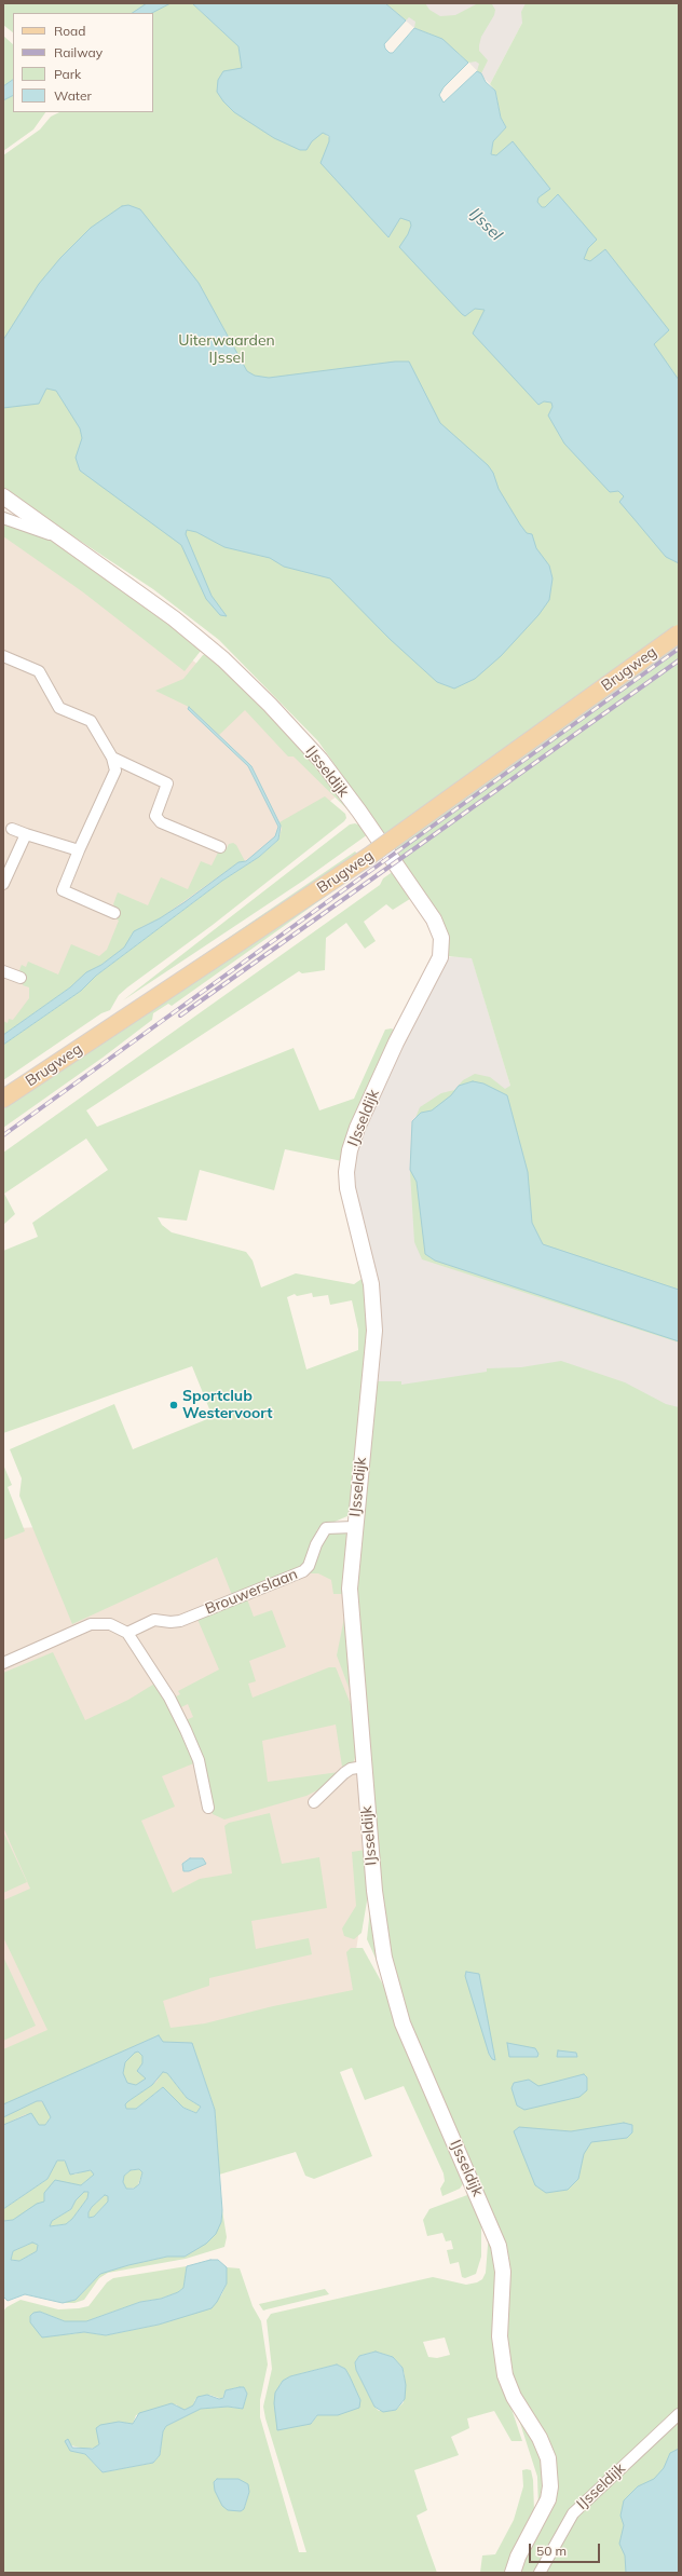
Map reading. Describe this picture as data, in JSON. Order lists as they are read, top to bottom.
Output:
{
  "streets": {
    "main road": ["Brugweg"],
    "street": ["IJsseldijk", "Brouwerslaan"]
  },
  "crossings": [
    ["IJsseldijk", "Brouwerslaan"]
  ],
  "water": ["IJssel"],
  "parks": ["Uiterwaarden IJssel"],
  "places": ["Sportclub Westervoort"],
  "legend": [
    "Road",
    "Railway",
    "Park",
    "Water"
  ],
  "scale_bar": "50 m"
}
